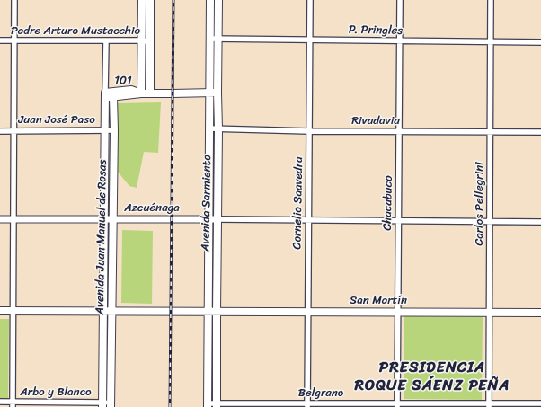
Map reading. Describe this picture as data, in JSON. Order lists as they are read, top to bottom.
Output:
{
  "streets": {
    "main road": [
      "101",
      "Avenida Sarmiento",
      "Avenida Juan Manuel de Rosas",
      "San Martín"
    ],
    "street": [
      "P. Pringles",
      "Padre Arturo Mustacchio",
      "Juan José Paso",
      "Rivadavia",
      "Cornelio Saavedra",
      "Chacabuco",
      "Carlos Pellegrini",
      "Azcuénaga",
      "Arbo y Blanco",
      "Belgrano"
    ]
  },
  "crossings": [
    ["P. Pringles", "Avenida Sarmiento"],
    ["P. Pringles", "Cornelio Saavedra"],
    ["P. Pringles", "Chacabuco"],
    ["P. Pringles", "Carlos Pellegrini"],
    ["101", "Avenida Juan Manuel de Rosas"],
    ["Juan José Paso", "Avenida Juan Manuel de Rosas"],
    ["Rivadavia", "Avenida Sarmiento"],
    ["Rivadavia", "Cornelio Saavedra"],
    ["Rivadavia", "Chacabuco"],
    ["Rivadavia", "Carlos Pellegrini"],
    ["Avenida Sarmiento", "Azcuénaga"],
    ["Avenida Sarmiento", "San Martín"],
    ["Avenida Sarmiento", "Belgrano"],
    ["Cornelio Saavedra", "San Martín"],
    ["Cornelio Saavedra", "Belgrano"],
    ["Chacabuco", "San Martín"],
    ["Chacabuco", "Belgrano"],
    ["Carlos Pellegrini", "San Martín"],
    ["Carlos Pellegrini", "Belgrano"],
    ["Azcuénaga", "Avenida Juan Manuel de Rosas"],
    ["Avenida Juan Manuel de Rosas", "San Martín"],
    ["Avenida Juan Manuel de Rosas", "Arbo y Blanco"]
  ],
  "districts": ["PRESIDENCIA ROQUE SÁENZ PEÑA"]
}
